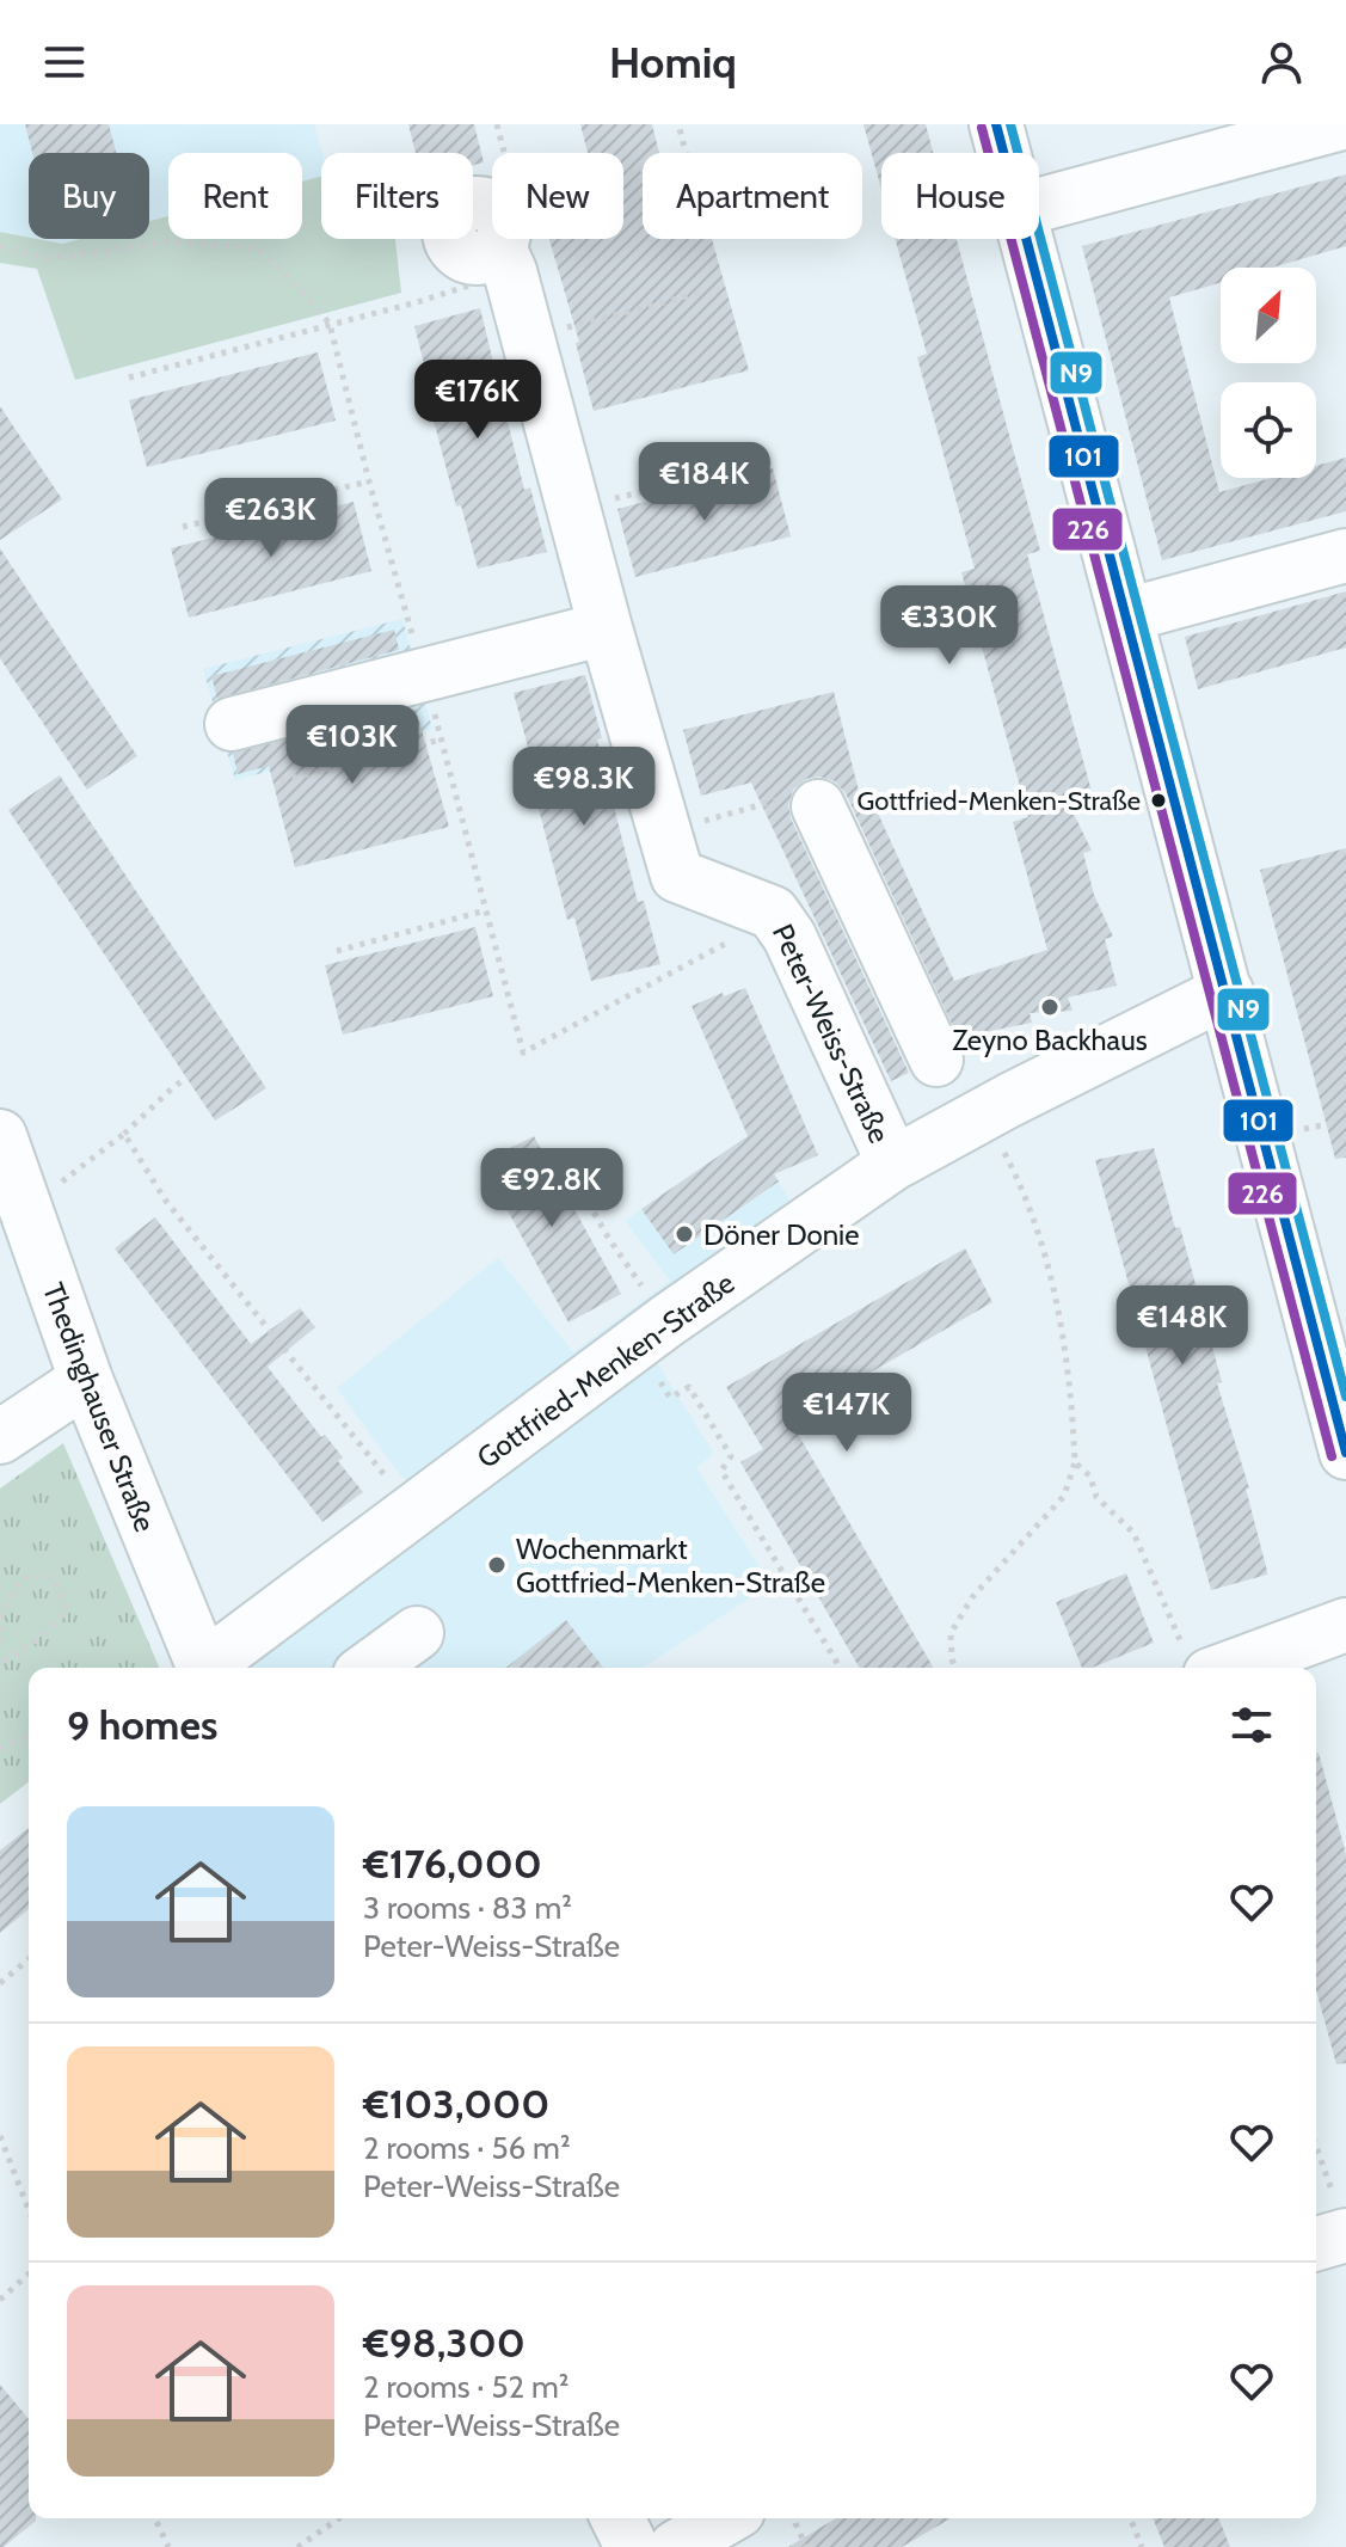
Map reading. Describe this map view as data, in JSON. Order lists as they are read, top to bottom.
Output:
{
  "streets": {
    "street": ["Peter-Weiss-Straße", "Gottfried-Menken-Straße", "Thedinghauser Straße"]
  },
  "crossings": [
    ["Peter-Weiss-Straße", "Gottfried-Menken-Straße"]
  ],
  "places": [
    "Gottfried-Menken-Straße",
    "Zeyno Backhaus",
    "Döner Donie",
    "Wochenmarkt Gottfried-Menken-Straße"
  ],
  "lines": ["transit line 101", "transit line N9", "transit line 226"],
  "north": "top right",
  "page": {
    "header": "Homiq",
    "chip": [
      "Buy",
      "Rent",
      "Filters",
      "New",
      "Apartment",
      "House"
    ],
    "price": [
      "€176K",
      "€184K",
      "€263K",
      "€330K",
      "€103K",
      "€98.3K",
      "€92.8K",
      "€148K",
      "€147K"
    ],
    "heading": "9 homes",
    "list": [
      {
        "name": "€176,000",
        "note": "3 rooms · 83 m² · Peter-Weiss-Straße"
      },
      {
        "name": "€103,000",
        "note": "2 rooms · 56 m² · Peter-Weiss-Straße"
      },
      {
        "name": "€98,300",
        "note": "2 rooms · 52 m² · Peter-Weiss-Straße"
      }
    ]
  }
}
